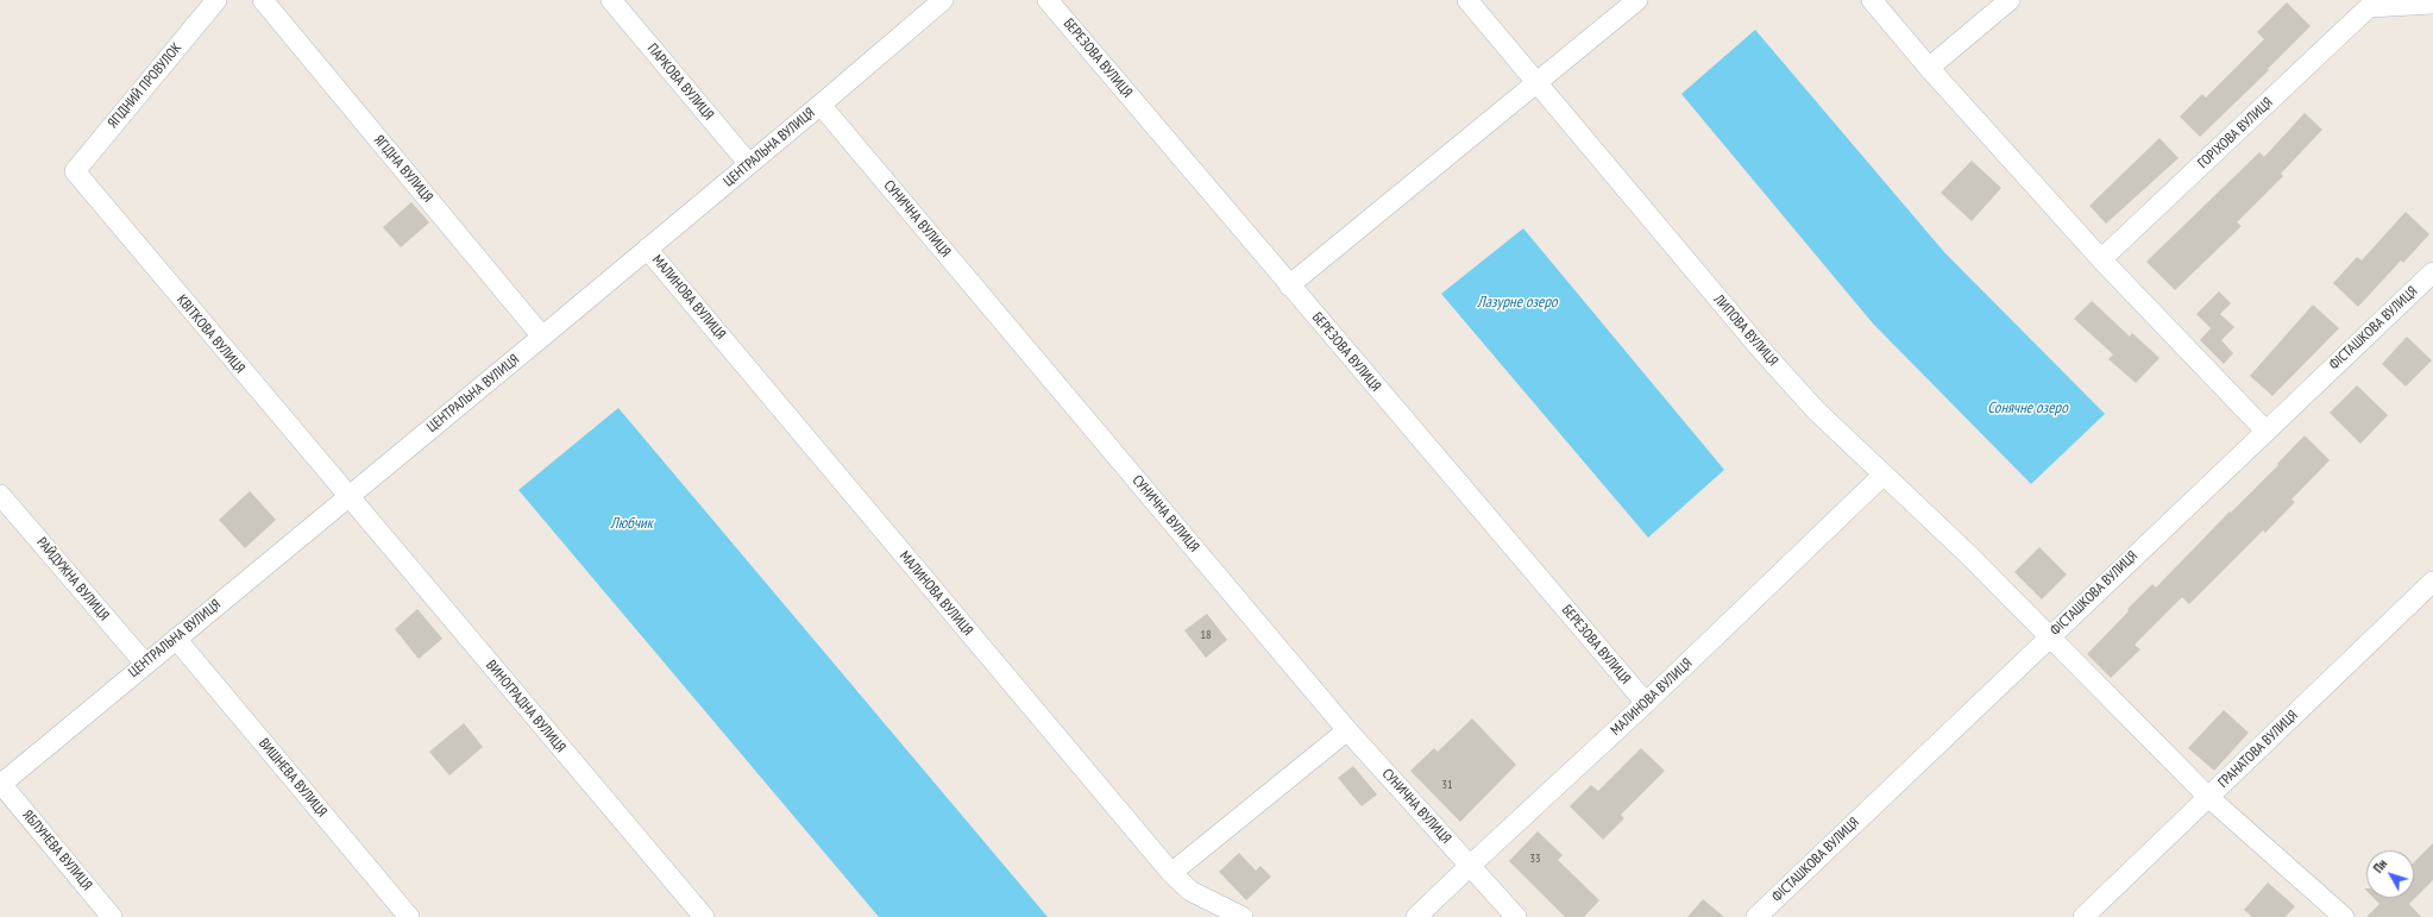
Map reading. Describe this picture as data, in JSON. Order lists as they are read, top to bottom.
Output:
{
  "streets": {
    "street": [
      "БЕРЕЗОВА ВУЛИЦЯ",
      "ПАРКОВА ВУЛИЦЯ",
      "ЯГІДНИЙ ПРОВУЛОК",
      "ГОРІХОВА ВУЛИЦЯ",
      "ЦЕНТРАЛЬНА ВУЛИЦЯ",
      "ЯГІДНА ВУЛИЦЯ",
      "СУНИЧНА ВУЛИЦЯ",
      "МАЛИНОВА ВУЛИЦЯ",
      "ФІСТАШКОВА ВУЛИЦЯ",
      "ЛИПОВА ВУЛИЦЯ",
      "КВІТКОВА ВУЛИЦЯ",
      "РАЙДУЖНА ВУЛИЦЯ",
      "ВИНОГРАДНА ВУЛИЦЯ",
      "ГРАНАТОВА ВУЛИЦЯ",
      "ВИШНЕВА ВУЛИЦЯ",
      "ЯБЛУНЕВА ВУЛИЦЯ"
    ]
  },
  "crossings": [
    ["БЕРЕЗОВА ВУЛИЦЯ", "МАЛИНОВА ВУЛИЦЯ"],
    ["ПАРКОВА ВУЛИЦЯ", "ЦЕНТРАЛЬНА ВУЛИЦЯ"],
    ["ЯГІДНИЙ ПРОВУЛОК", "КВІТКОВА ВУЛИЦЯ"],
    ["ЦЕНТРАЛЬНА ВУЛИЦЯ", "ЯГІДНА ВУЛИЦЯ"],
    ["ЦЕНТРАЛЬНА ВУЛИЦЯ", "СУНИЧНА ВУЛИЦЯ"],
    ["ЦЕНТРАЛЬНА ВУЛИЦЯ", "МАЛИНОВА ВУЛИЦЯ"],
    ["ЦЕНТРАЛЬНА ВУЛИЦЯ", "КВІТКОВА ВУЛИЦЯ"],
    ["ЦЕНТРАЛЬНА ВУЛИЦЯ", "РАЙДУЖНА ВУЛИЦЯ"],
    ["ЦЕНТРАЛЬНА ВУЛИЦЯ", "ВИНОГРАДНА ВУЛИЦЯ"],
    ["ЦЕНТРАЛЬНА ВУЛИЦЯ", "ВИШНЕВА ВУЛИЦЯ"],
    ["ЦЕНТРАЛЬНА ВУЛИЦЯ", "ЯБЛУНЕВА ВУЛИЦЯ"],
    ["СУНИЧНА ВУЛИЦЯ", "МАЛИНОВА ВУЛИЦЯ"],
    ["МАЛИНОВА ВУЛИЦЯ", "ЛИПОВА ВУЛИЦЯ"],
    ["ФІСТАШКОВА ВУЛИЦЯ", "ЛИПОВА ВУЛИЦЯ"],
    ["ЛИПОВА ВУЛИЦЯ", "ГРАНАТОВА ВУЛИЦЯ"],
    ["КВІТКОВА ВУЛИЦЯ", "ВИНОГРАДНА ВУЛИЦЯ"]
  ],
  "water": ["Лазурне озеро", "Сонячне озеро", "Любчик"],
  "house_numbers": ["18", "31", "33"],
  "north": "top left"
}
